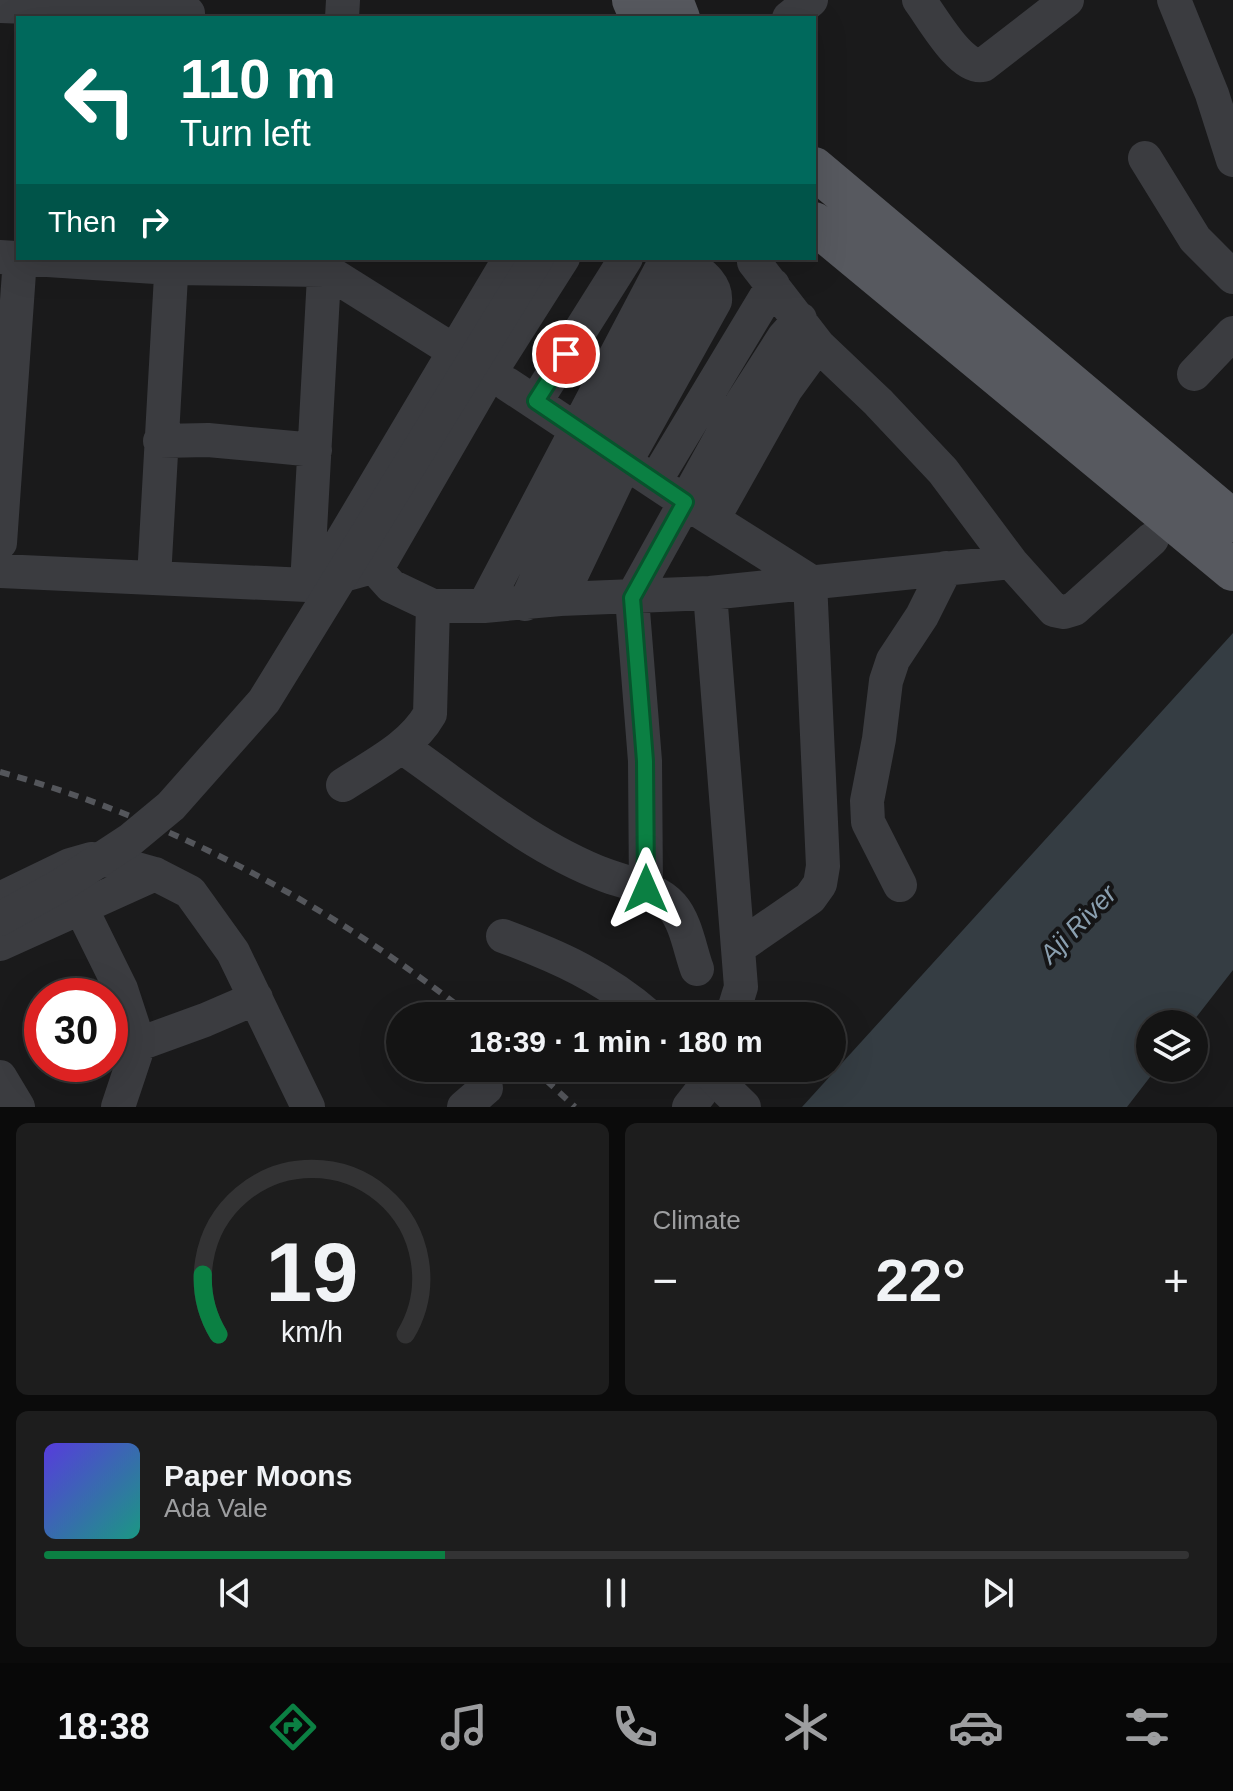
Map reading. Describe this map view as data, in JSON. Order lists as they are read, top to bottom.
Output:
{
  "water": ["Aji River"],
  "page": {
    "turn": ["110 m", "Turn left"],
    "then": "Then",
    "limit": "30",
    "trip": "18:39 · 1 min · 180 m",
    "tile": "Climate",
    "heat": ["−", "22°", "+"],
    "song": ["Paper Moons", "Ada Vale"],
    "tabs": "18:38",
    "gauge": ["19", "km/h"]
  }
}
